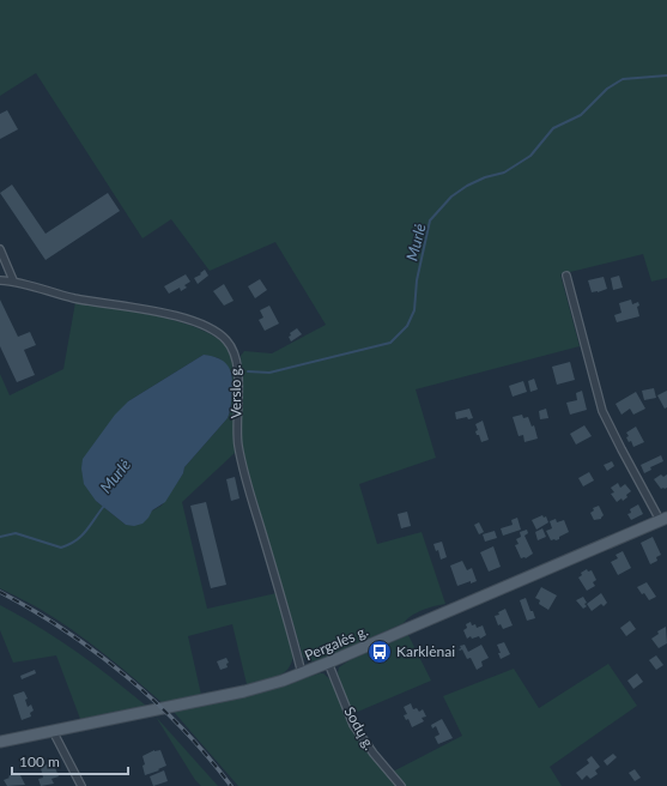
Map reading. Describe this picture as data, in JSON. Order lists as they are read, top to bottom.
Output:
{
  "streets": {
    "main road": ["Pergalės g."],
    "street": ["Verslo g.", "Sodų g."]
  },
  "crossings": [
    ["Verslo g.", "Pergalės g."],
    ["Pergalės g.", "Sodų g."]
  ],
  "water": ["Murlė"],
  "places": {
    "bus stop": ["Karklėnai"]
  },
  "scale_bar": "100 m"
}
